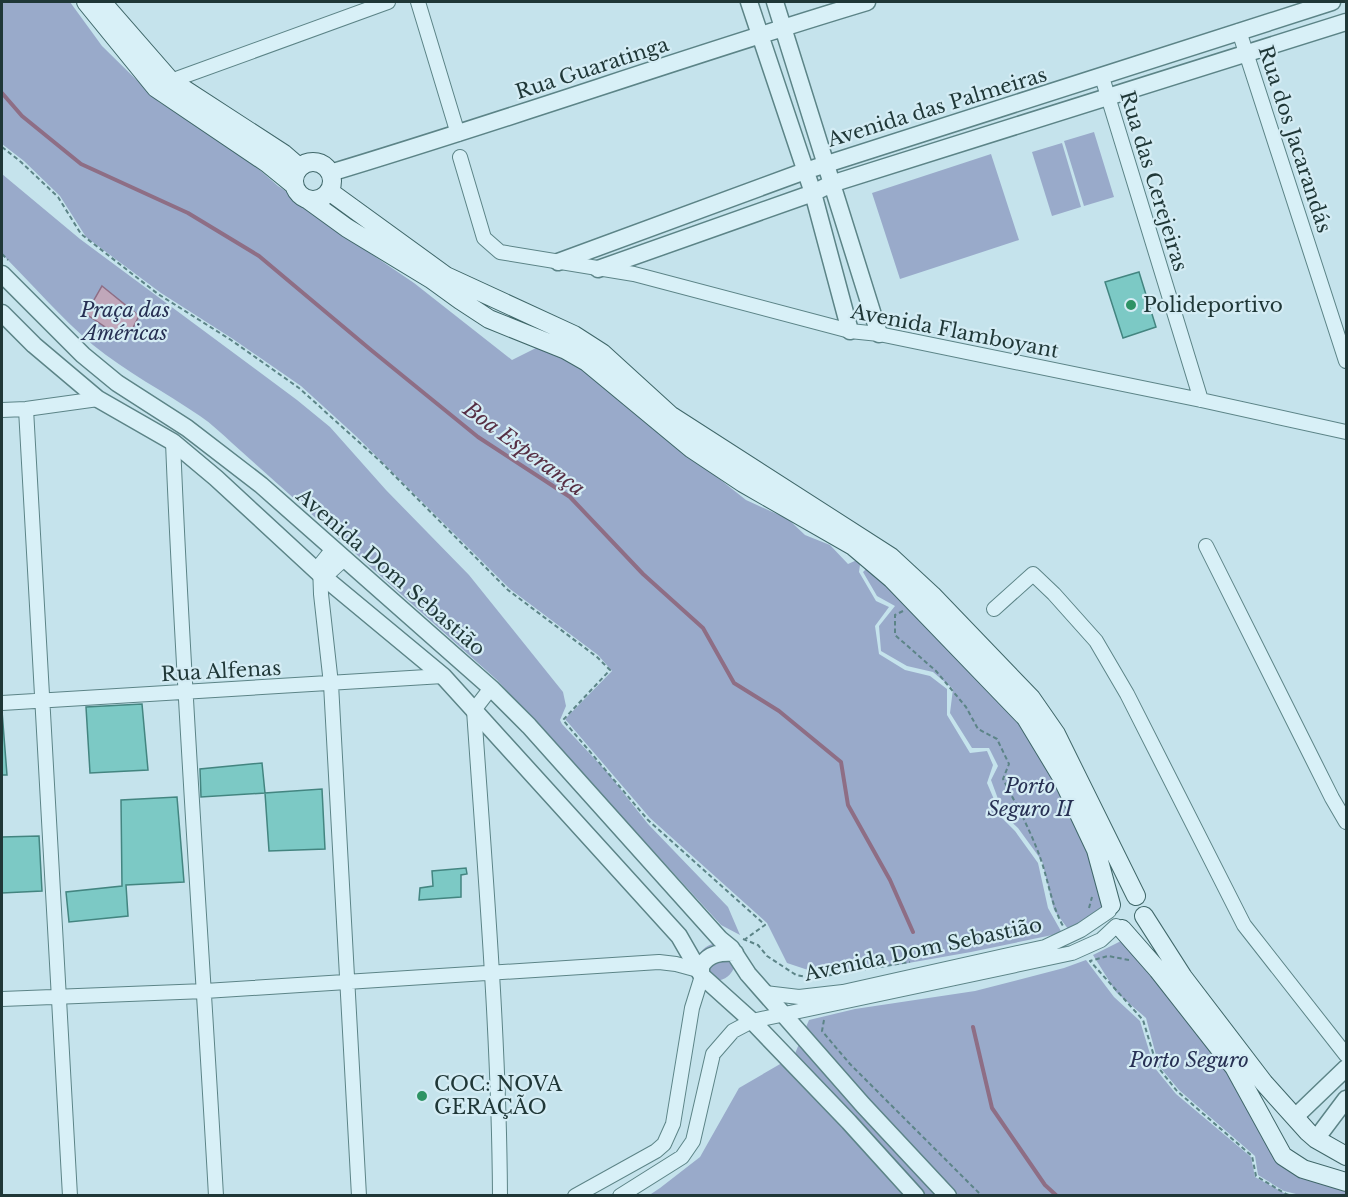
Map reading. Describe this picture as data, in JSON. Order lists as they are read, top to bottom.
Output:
{
  "streets": {
    "street": [
      "Rua Guaratinga",
      "Avenida das Palmeiras",
      "Rua dos Jacarandás",
      "Rua das Cerejeiras",
      "Avenida Flamboyant",
      "Avenida Dom Sebastião",
      "Rua Alfenas"
    ]
  },
  "crossings": [
    ["Avenida das Palmeiras", "Rua dos Jacarandás"],
    ["Avenida das Palmeiras", "Rua das Cerejeiras"],
    ["Avenida das Palmeiras", "Avenida Flamboyant"],
    ["Rua das Cerejeiras", "Avenida Flamboyant"]
  ],
  "water": ["Boa Esperança"],
  "parks": ["Praça das Américas", "Porto Seguro II", "Porto Seguro"],
  "places": ["Polideportivo", "COC: NOVA GERAÇÃO"]
}
